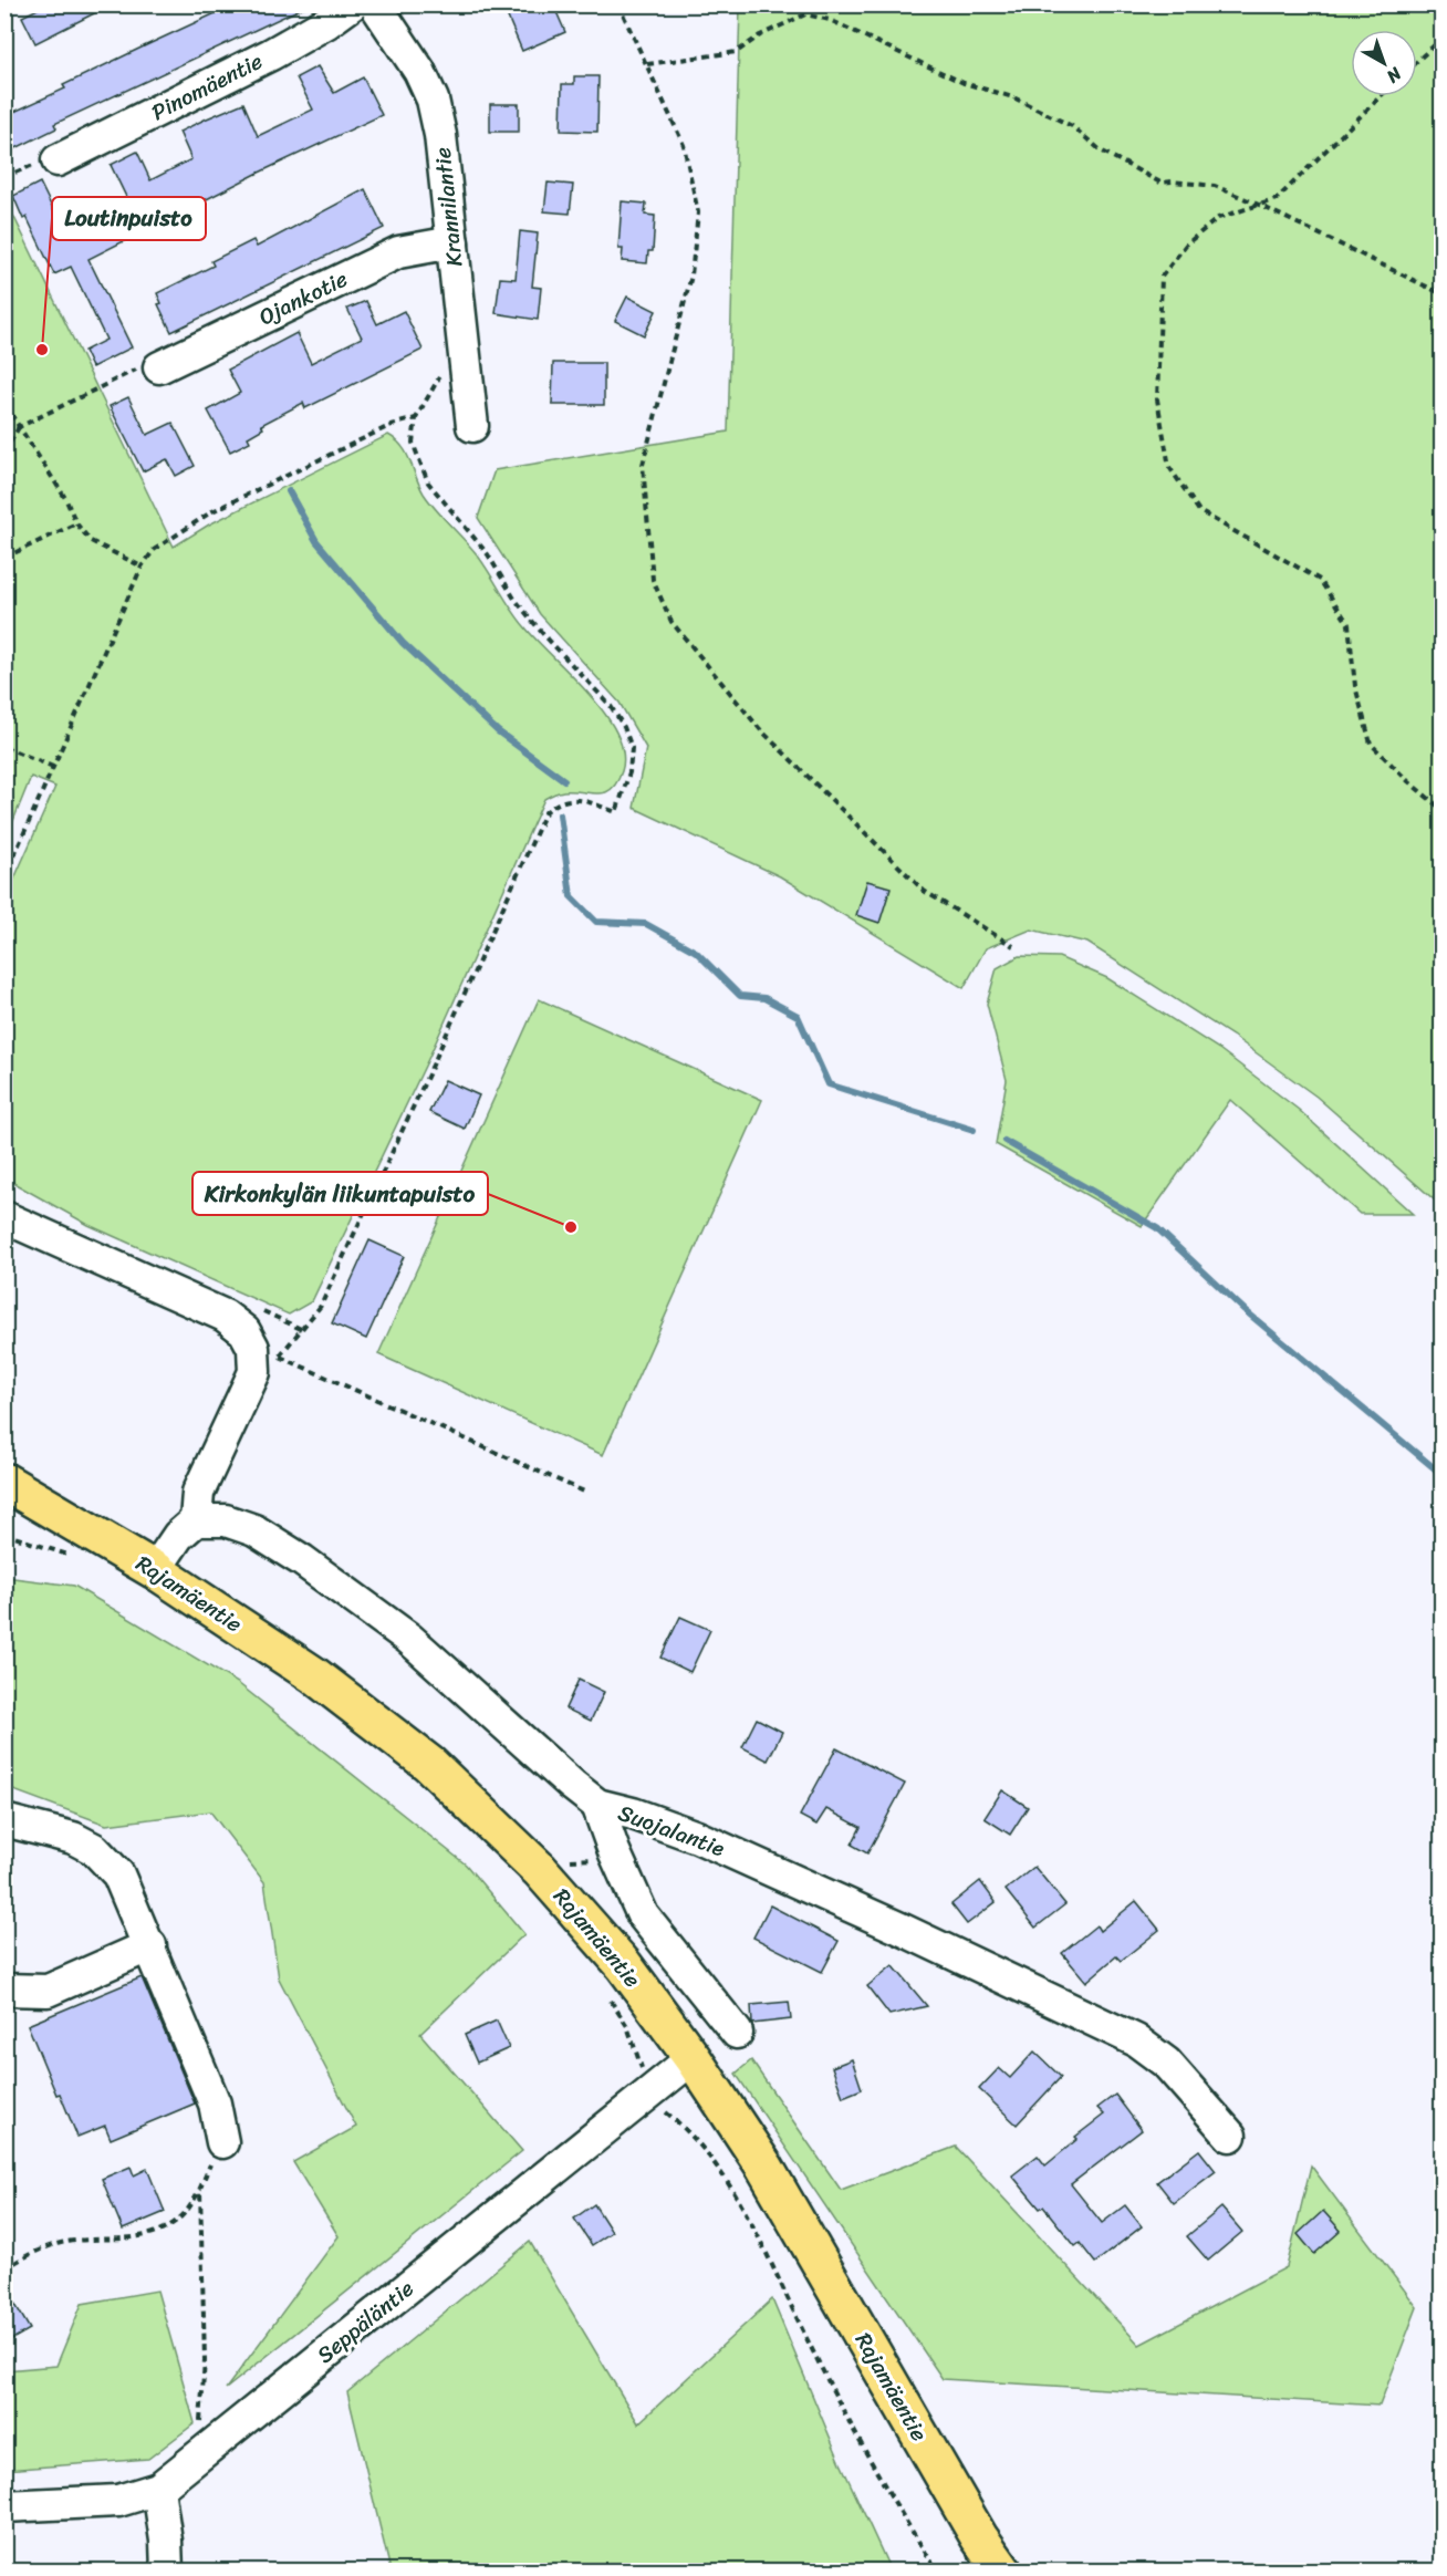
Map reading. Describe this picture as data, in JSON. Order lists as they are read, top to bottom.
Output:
{
  "streets": {
    "main road": ["Rajamäentie"],
    "street": [
      "Pinomäentie",
      "Krannilantie",
      "Ojankotie",
      "Suojalantie",
      "Seppäläntie"
    ]
  },
  "crossings": [
    ["Krannilantie", "Ojankotie"],
    ["Rajamäentie", "Seppäläntie"]
  ],
  "places": ["Loutinpuisto", "Kirkonkylän liikuntapuisto"],
  "north": "bottom right"
}
